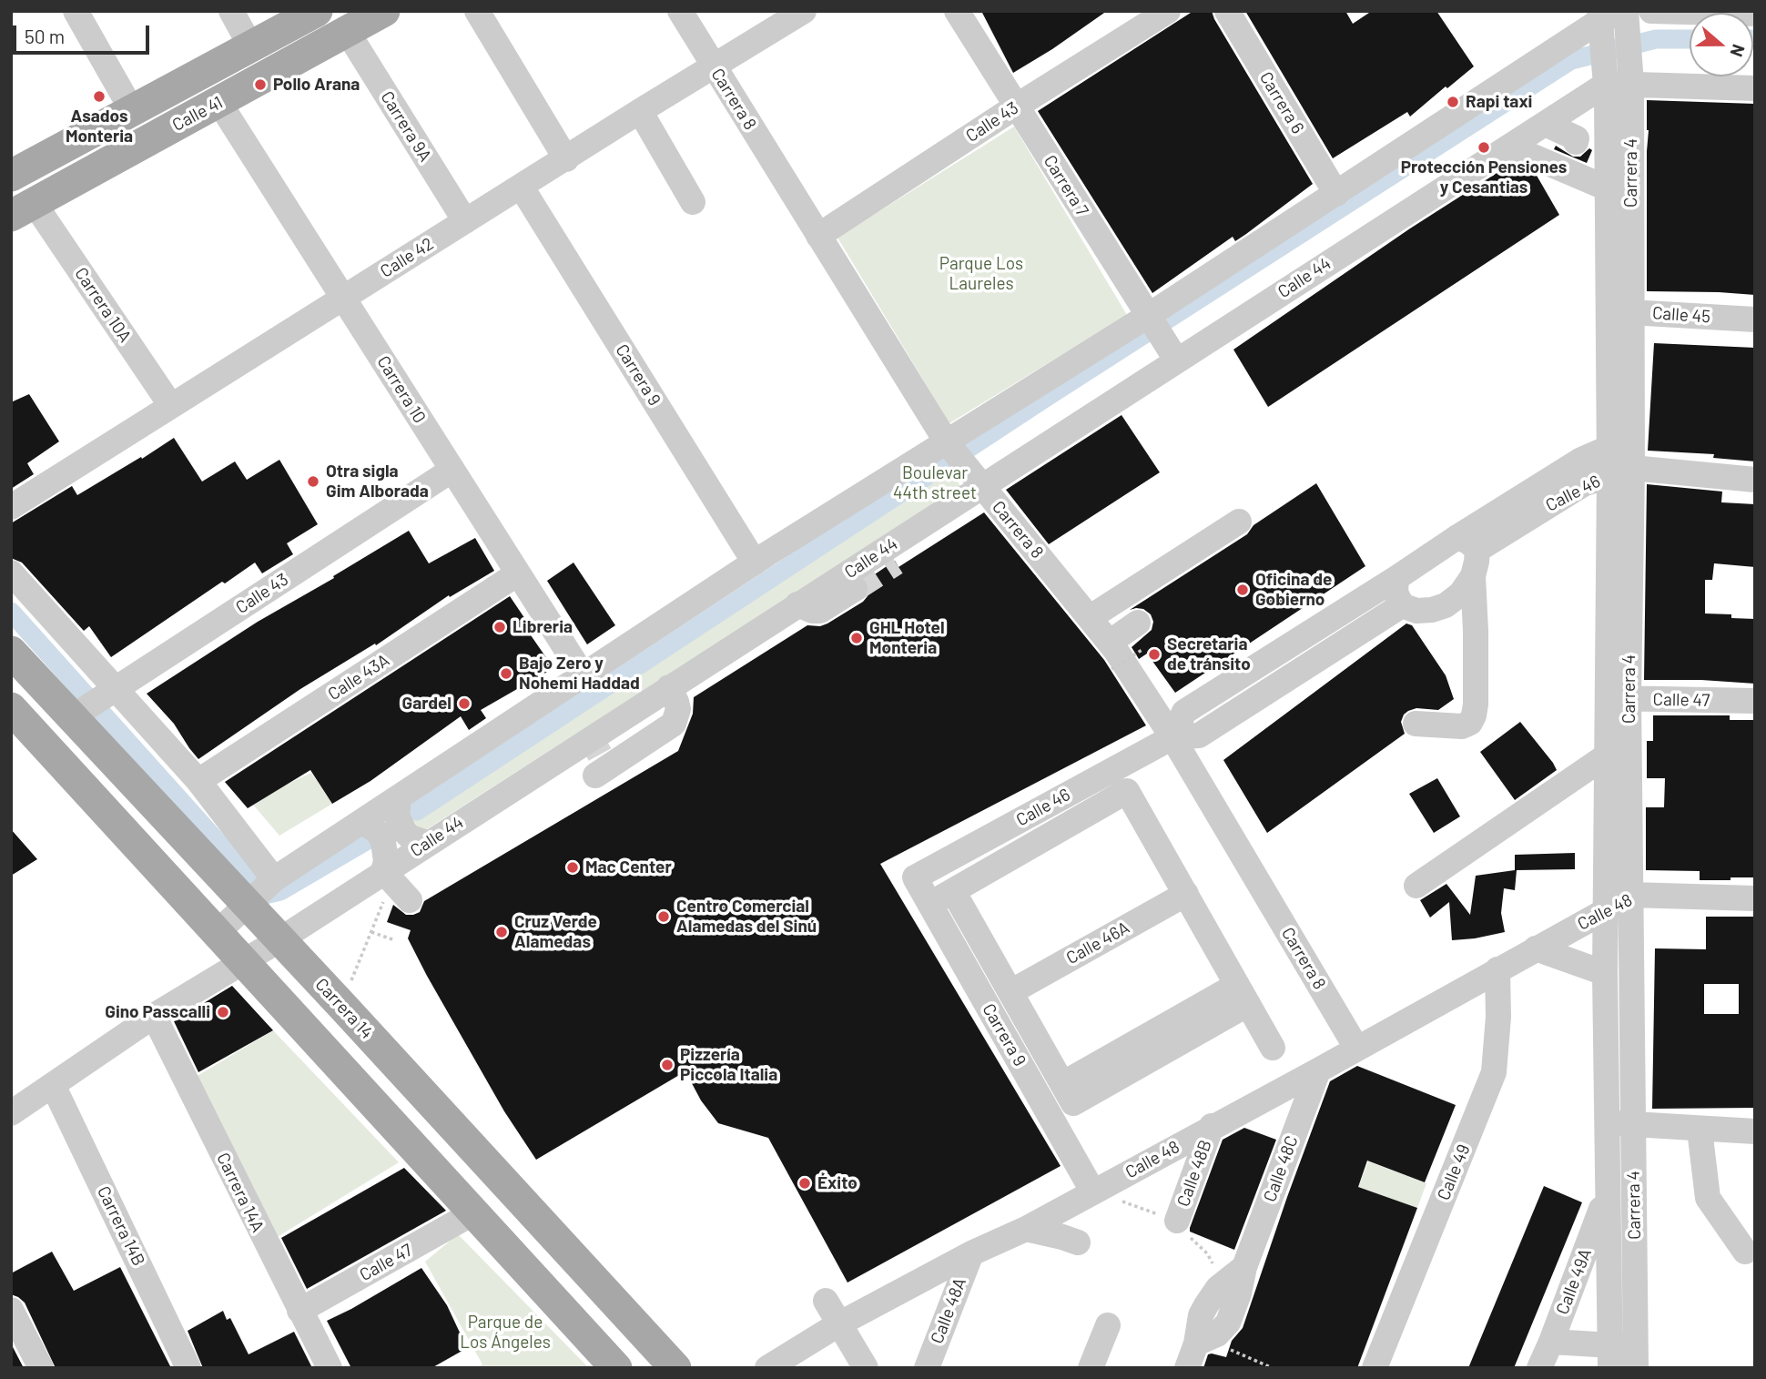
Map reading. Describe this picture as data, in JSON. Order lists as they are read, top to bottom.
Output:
{
  "streets": {
    "main road": ["Calle 41", "Carrera 14"],
    "street": [
      "Carrera 8",
      "Carrera 6",
      "Calle 43",
      "Carrera 9A",
      "Carrera 4",
      "Carrera 7",
      "Calle 42",
      "Calle 44",
      "Carrera 10A",
      "Calle 45",
      "Carrera 9",
      "Carrera 10",
      "Calle 46",
      "Calle 43A",
      "Calle 47",
      "Calle 48",
      "Calle 46A",
      "Calle 48C",
      "Calle 49",
      "Calle 48B",
      "Carrera 14A",
      "Carrera 14B",
      "Calle 49A",
      "Calle 48A"
    ]
  },
  "crossings": [
    ["Carrera 8", "Calle 43"],
    ["Carrera 8", "Calle 42"],
    ["Carrera 8", "Calle 44"],
    ["Carrera 8", "Calle 46"],
    ["Carrera 8", "Calle 48"],
    ["Calle 41", "Carrera 9A"],
    ["Calle 41", "Carrera 10A"],
    ["Calle 41", "Carrera 10"],
    ["Calle 43", "Carrera 7"],
    ["Calle 43", "Carrera 10"],
    ["Calle 43", "Carrera 14"],
    ["Carrera 9A", "Calle 42"],
    ["Carrera 4", "Calle 44"],
    ["Carrera 4", "Calle 45"],
    ["Carrera 4", "Calle 46"],
    ["Carrera 4", "Calle 47"],
    ["Carrera 4", "Calle 48"],
    ["Carrera 7", "Calle 44"],
    ["Calle 42", "Carrera 10A"],
    ["Calle 42", "Carrera 9"],
    ["Calle 42", "Carrera 10"],
    ["Calle 44", "Carrera 14"],
    ["Calle 44", "Carrera 14A"],
    ["Calle 44", "Carrera 14B"],
    ["Carrera 9", "Calle 46"],
    ["Carrera 9", "Calle 48"],
    ["Carrera 9", "Calle 46A"],
    ["Carrera 10", "Calle 43A"],
    ["Calle 47", "Carrera 14A"],
    ["Calle 48", "Calle 48C"],
    ["Calle 48", "Calle 49"],
    ["Calle 48", "Calle 48B"],
    ["Calle 48", "Calle 48A"]
  ],
  "parks": ["Parque Los Laureles", "Boulevar 44th street", "Parque de Los Ángeles"],
  "places": [
    "Pollo Arana",
    "Asados Monteria",
    "Rapi taxi",
    "Protección Pensiones y Cesantias",
    "Otra sigla Gim Alborada",
    "Oficina de Gobierno",
    "Libreria",
    "GHL Hotel Monteria",
    "Secretaria de tránsito",
    "Bajo Zero y Nohemi Haddad",
    "Gardel",
    "Mac Center",
    "Centro Comercial Alamedas del Sinú",
    "Cruz Verde Alamedas",
    "Gino Passcalli",
    "Pizzería Piccola Italia",
    "Éxito"
  ],
  "scale_bar": "50 m",
  "north": "right"
}
